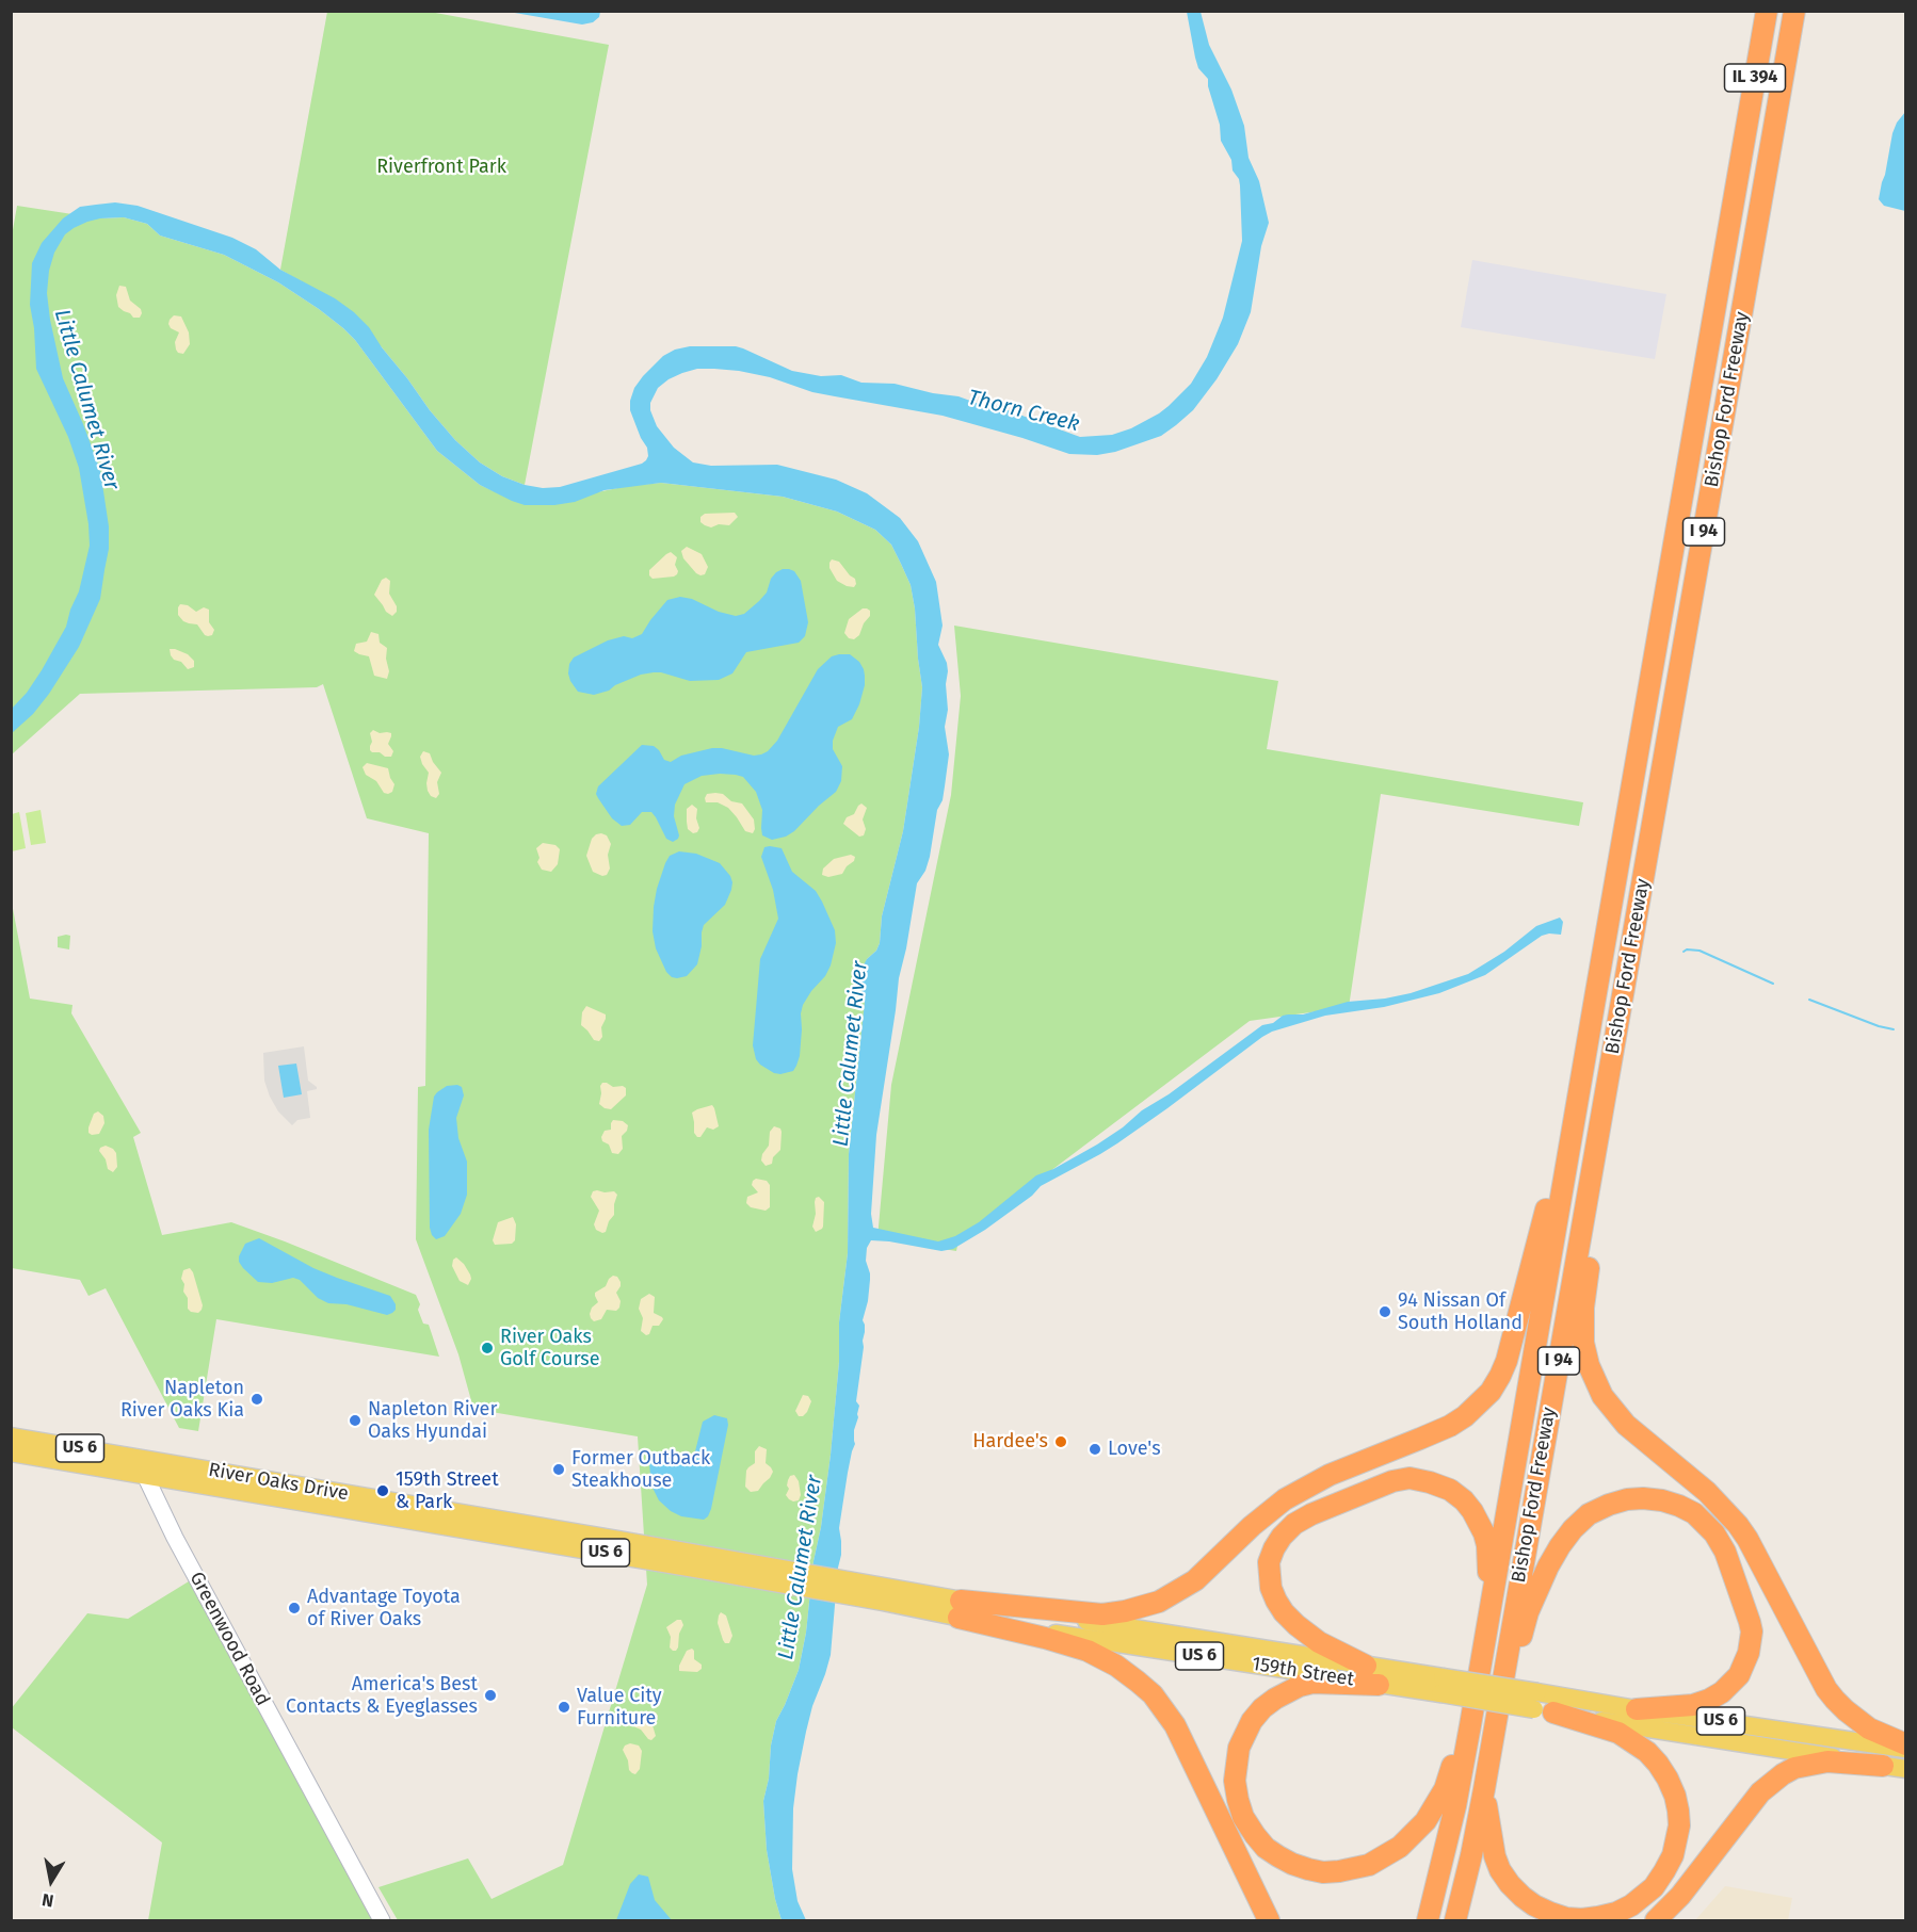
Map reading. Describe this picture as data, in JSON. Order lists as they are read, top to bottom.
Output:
{
  "streets": {
    "highway": ["IL 394", "Bishop Ford Freeway", "I 94"],
    "main road": ["US 6", "River Oaks Drive", "159th Street"],
    "street": ["Greenwood Road"]
  },
  "crossings": [
    ["IL 394", "Bishop Ford Freeway"],
    ["IL 394", "I 94"],
    ["Bishop Ford Freeway", "I 94"],
    ["US 6", "159th Street"],
    ["River Oaks Drive", "Greenwood Road"],
    ["River Oaks Drive", "159th Street"]
  ],
  "water": ["Little Calumet River", "Thorn Creek"],
  "parks": ["Riverfront Park"],
  "places": [
    "94 Nissan Of South Holland",
    "River Oaks Golf Course",
    "Napleton River Oaks Kia",
    "Napleton River Oaks Hyundai",
    "Hardee's",
    "Love's",
    "Former Outback Steakhouse",
    "159th Street & Park",
    "Advantage Toyota of River Oaks",
    "America's Best Contacts & Eyeglasses",
    "Value City Furniture"
  ],
  "north": "bottom"
}
